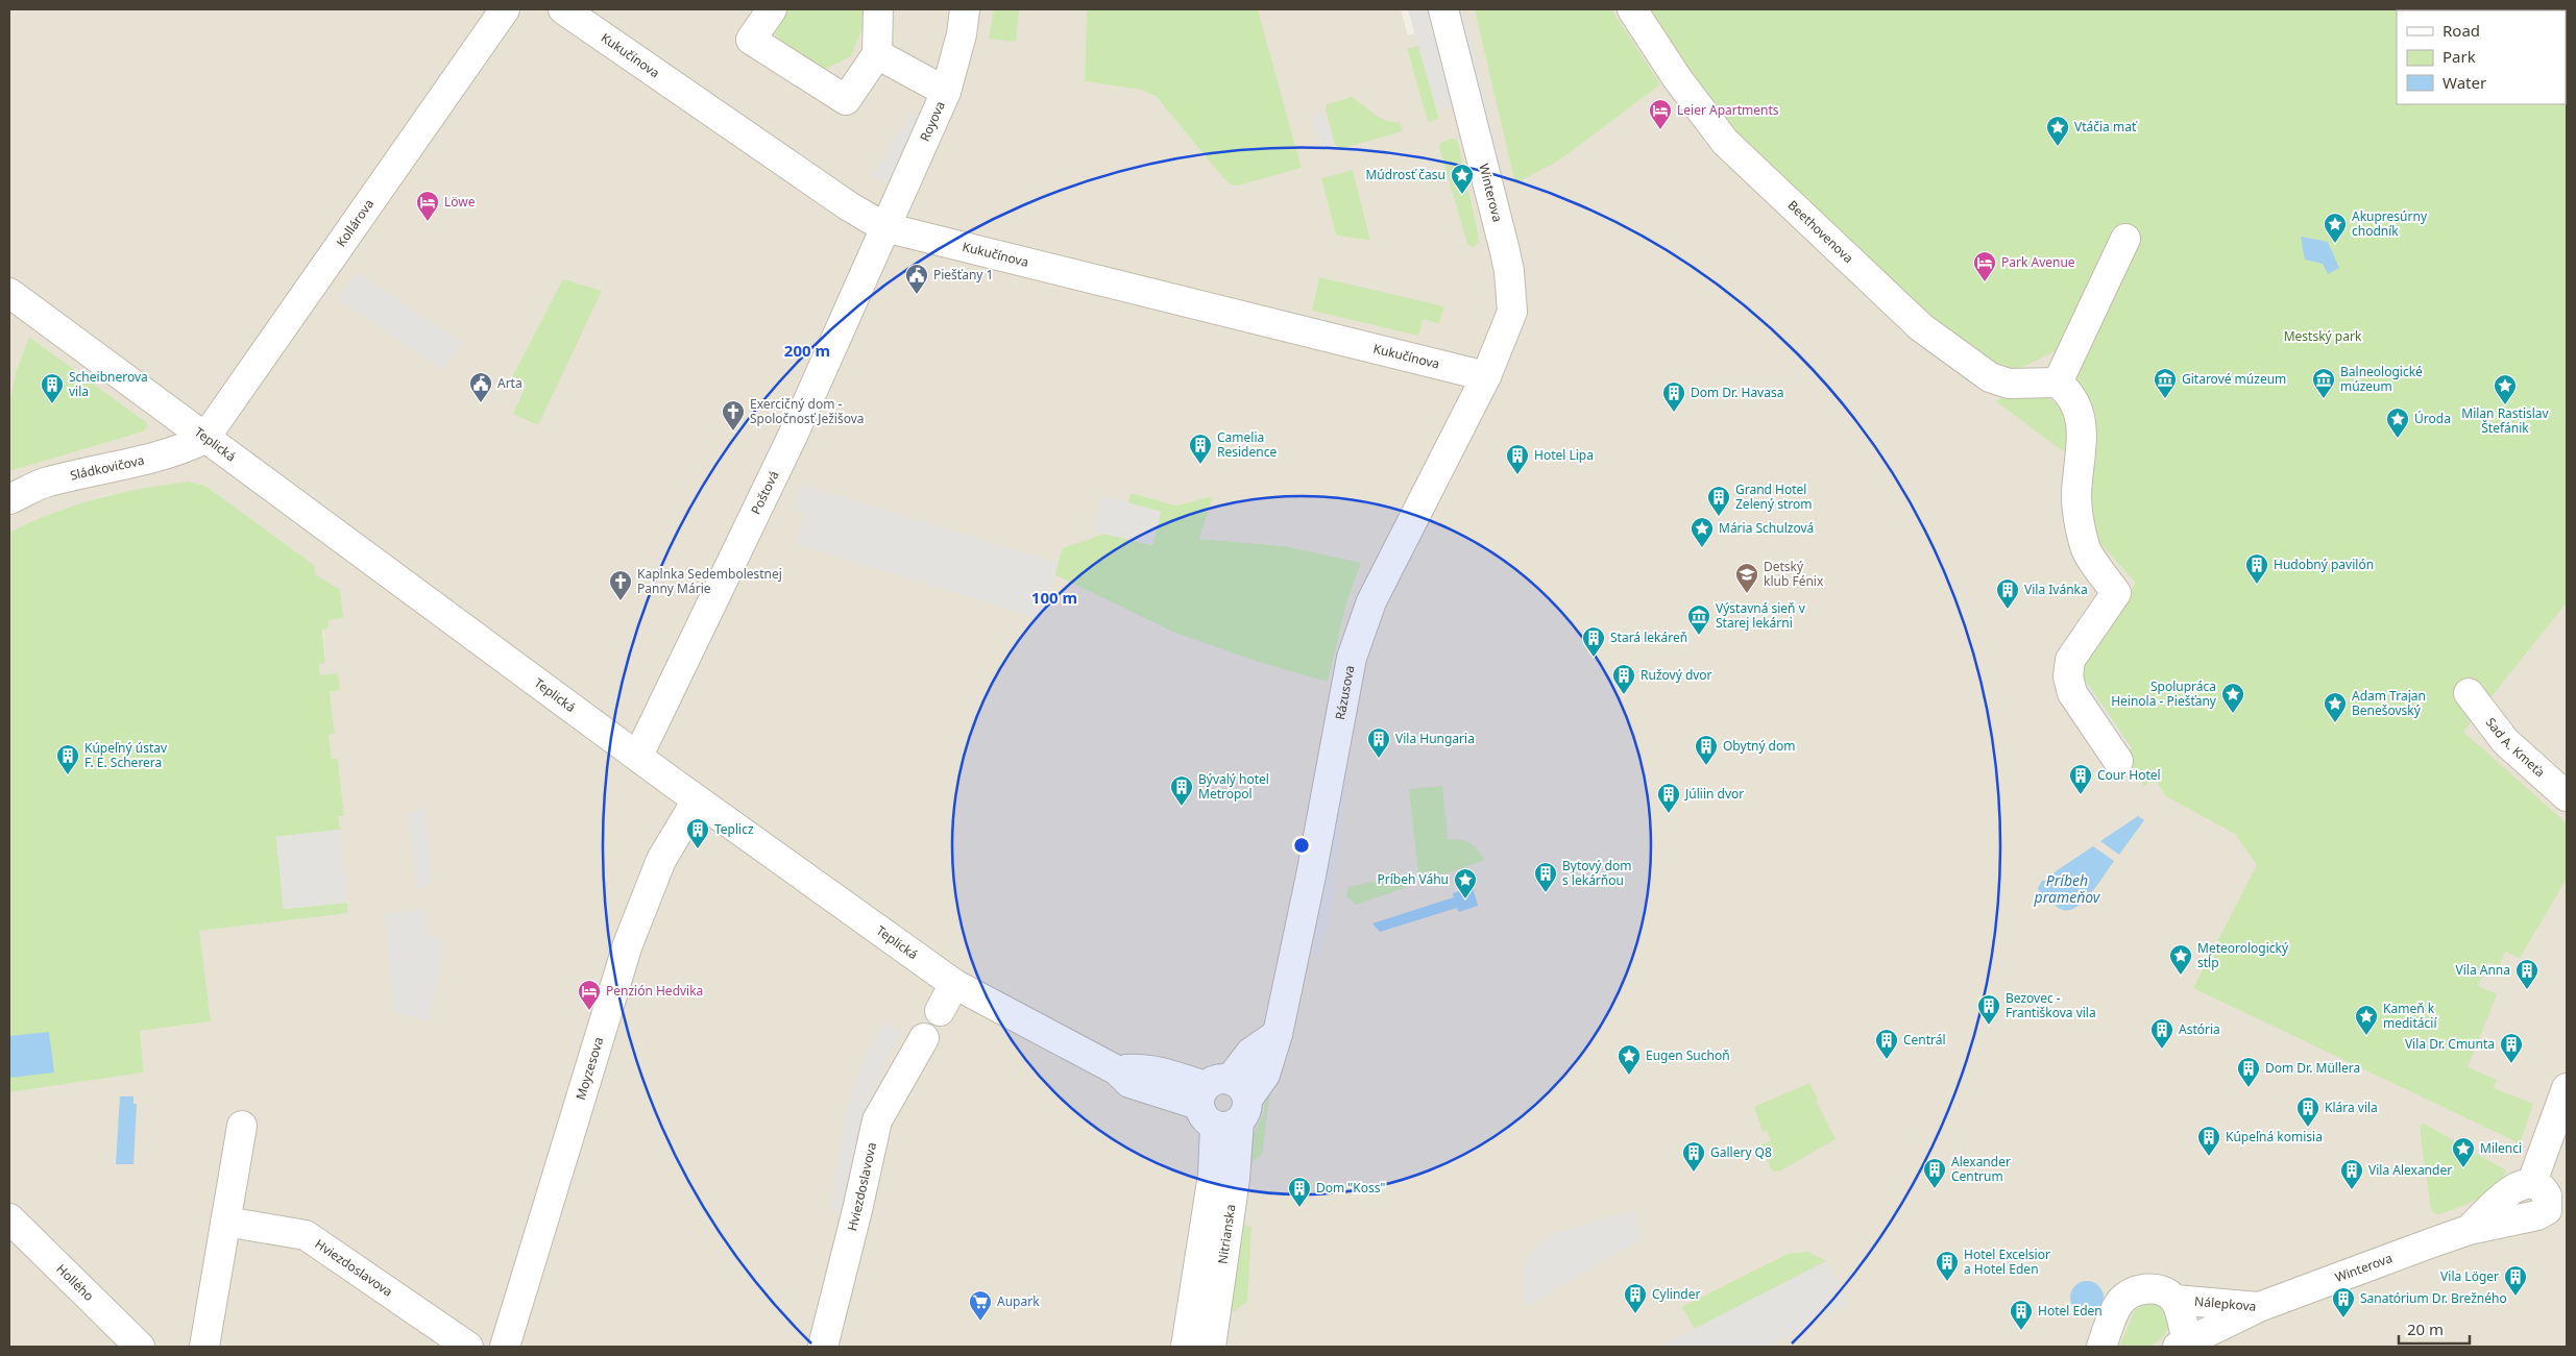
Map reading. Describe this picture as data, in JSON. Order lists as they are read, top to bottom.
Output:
{
  "streets": {
    "street": [
      "Kukučínova",
      "Royova",
      "Winterova",
      "Kollárova",
      "Beethovenova",
      "Teplická",
      "Sládkovičova",
      "Poštová",
      "Rázusova",
      "Sad A. Kmeťa",
      "Moyzesova",
      "Hviezdoslavova",
      "Nitrianska",
      "Hollého",
      "Nálepkova"
    ]
  },
  "crossings": [
    ["Kukučínova", "Royova"],
    ["Kukučínova", "Winterova"],
    ["Kukučínova", "Poštová"],
    ["Kukučínova", "Rázusova"],
    ["Royova", "Poštová"],
    ["Winterova", "Rázusova"],
    ["Winterova", "Nálepkova"],
    ["Kollárova", "Teplická"],
    ["Kollárova", "Sládkovičova"],
    ["Teplická", "Sládkovičova"],
    ["Teplická", "Poštová"],
    ["Teplická", "Rázusova"],
    ["Teplická", "Moyzesova"],
    ["Teplická", "Nitrianska"],
    ["Rázusova", "Nitrianska"]
  ],
  "water": ["Príbeh prameňov"],
  "parks": ["Mestský park"],
  "places": {
    "hotel": [
      "Leier Apartments",
      "Löwe",
      "Park Avenue",
      "Penzión Hedvika"
    ],
    "place": [
      "Vtáčia mať",
      "Múdrosť času",
      "Akupresúrny chodník",
      "Milan Rastislav Štefánik",
      "Úroda",
      "Mária Schulzová",
      "Spolupráca Heinola - Piešťany",
      "Adam Trajan Benešovský",
      "Príbeh Váhu",
      "Meteorologický stĺp",
      "Kameň k meditácií",
      "Eugen Suchoň",
      "Milenci"
    ],
    "public building": ["Piešťany 1", "Arta"],
    "museum": ["Gitarové múzeum", "Balneologické múzeum", "Výstavná sieň v Starej lekárni"],
    "building": [
      "Scheibnerova vila",
      "Dom Dr. Havasa",
      "Camelia Residence",
      "Hotel Lipa",
      "Grand Hotel Zelený strom",
      "Hudobný pavilón",
      "Vila Ivánka",
      "Stará lekáreň",
      "Ružový dvor",
      "Vila Hungaria",
      "Obytný dom",
      "Kúpeľný ústav F. E. Scherera",
      "Cour Hotel",
      "Bývalý hotel Metropol",
      "Júliin dvor",
      "Teplicz",
      "Bytový dom s lekárňou",
      "Vila Anna",
      "Bezovec - Františkova vila",
      "Astória",
      "Centrál",
      "Vila Dr. Cmunta",
      "Dom Dr. Müllera",
      "Klára vila",
      "Kúpeľná komisia",
      "Gallery Q8",
      "Alexander Centrum",
      "Vila Alexander",
      "Dom \"Koss\"",
      "Hotel Excelsior a Hotel Eden",
      "Vila Löger",
      "Cylinder",
      "Sanatórium Dr. Brežného",
      "Hotel Eden"
    ],
    "church": ["Exercičný dom - Spoločnosť Ježišova", "Kaplnka Sedembolestnej Panny Márie"],
    "school or university": ["Detský klub Fénix"],
    "supermarket": ["Aupark"]
  },
  "legend": ["Road", "Park", "Water"],
  "scale_bar": "20 m",
  "rings": ["200 m", "100 m"]
}
